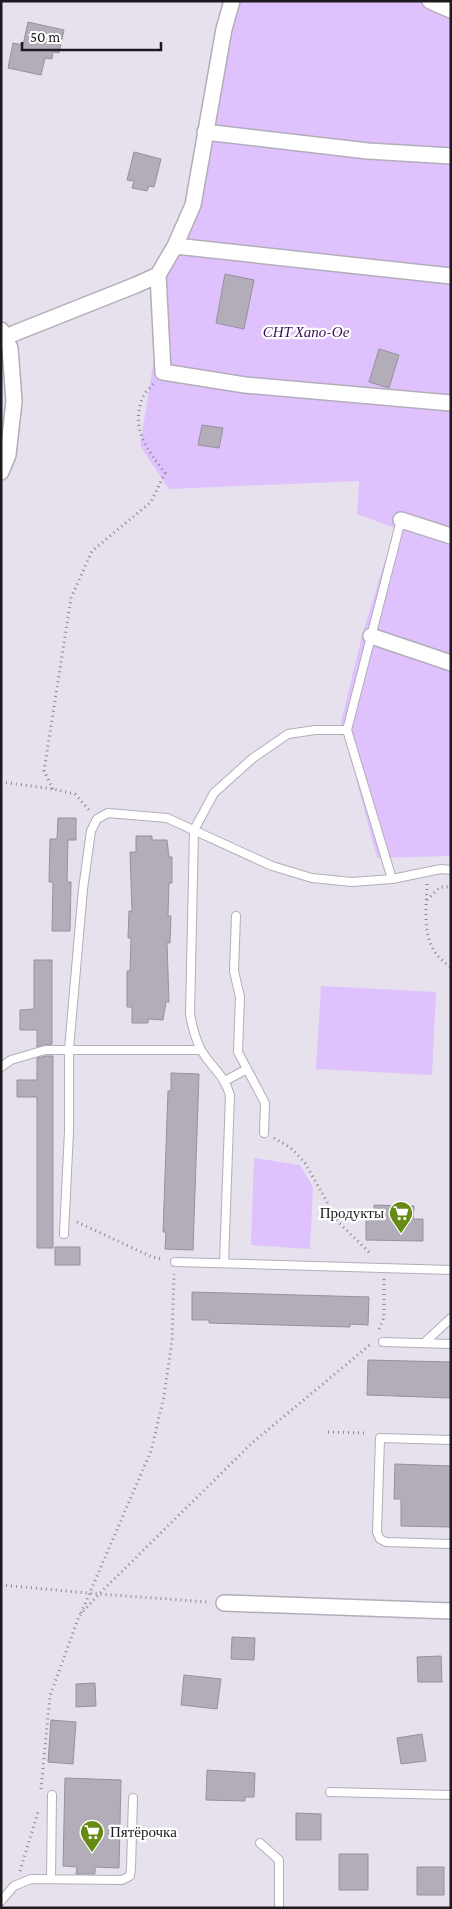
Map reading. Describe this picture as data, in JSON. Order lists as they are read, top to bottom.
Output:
{
  "parks": ["СНТ Хапо-Ое"],
  "places": {
    "supermarket": ["Продукты", "Пятёрочка"]
  },
  "scale_bar": "50 m"
}
